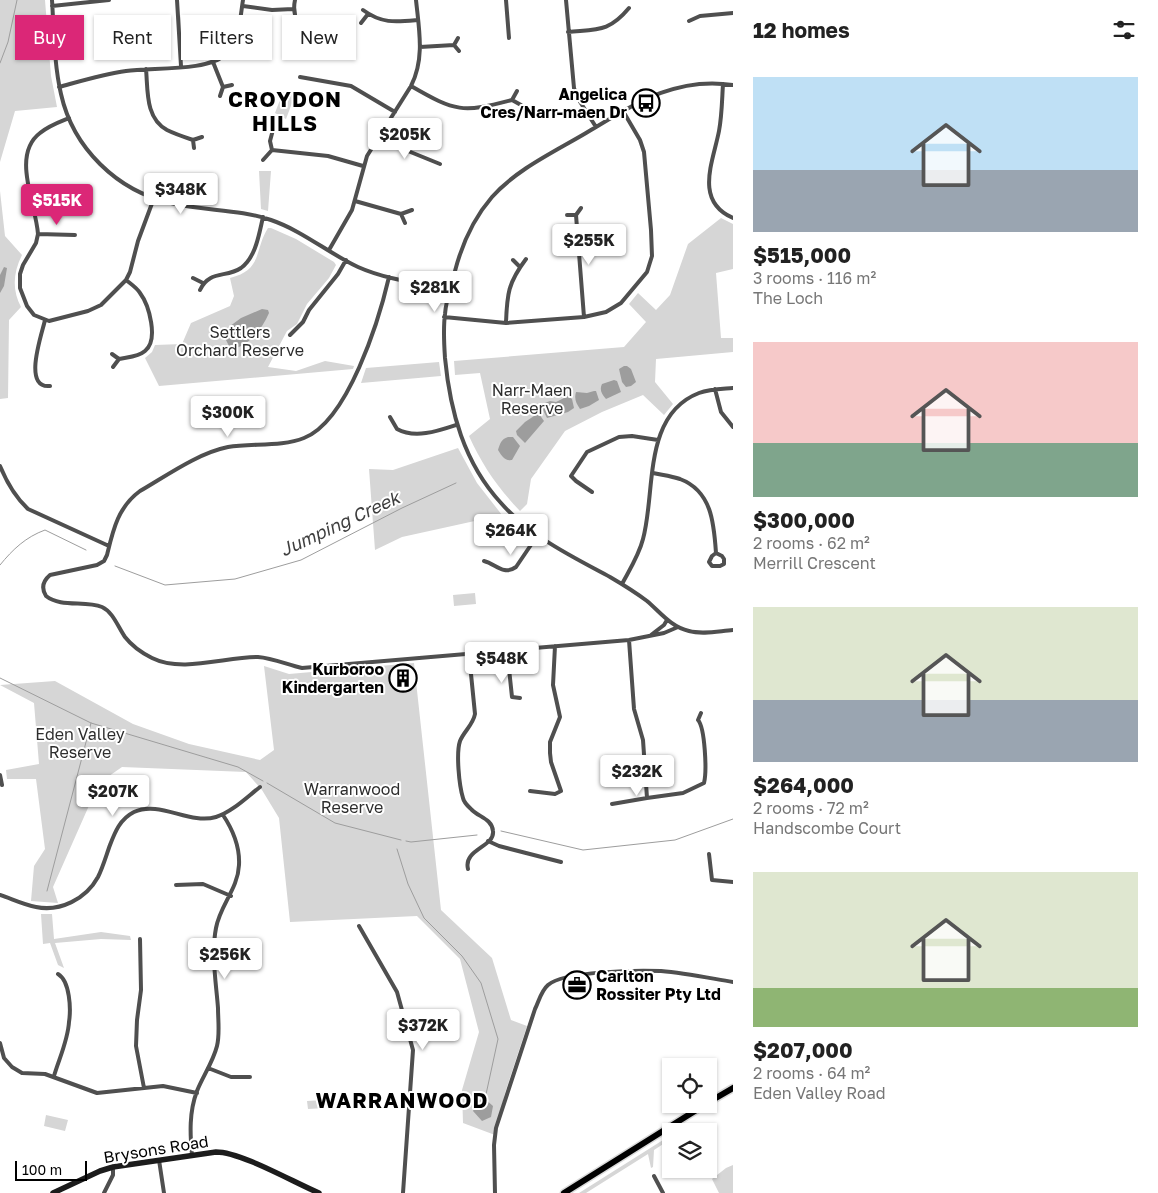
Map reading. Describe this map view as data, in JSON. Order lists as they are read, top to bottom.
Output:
{
  "streets": {
    "street": ["Brysons Road"]
  },
  "districts": ["CROYDON HILLS", "WARRANWOOD"],
  "water": ["Jumping Creek"],
  "parks": [
    "Settlers Orchard Reserve",
    "Narr-Maen Reserve",
    "Eden Valley Reserve",
    "Warranwood Reserve"
  ],
  "places": {
    "bus stop": ["Angelica Cres/Narr-maen Dr"],
    "building": ["Kurboroo Kindergarten"],
    "office": ["Carlton Rossiter Pty Ltd"]
  },
  "scale_bar": "100 m",
  "page": {
    "heading": "12 homes",
    "chip": [
      "Buy",
      "Rent",
      "Filters",
      "New"
    ],
    "list": [
      {
        "name": "$515,000",
        "note": "3 rooms · 116 m² · The Loch"
      },
      {
        "name": "$300,000",
        "note": "2 rooms · 62 m² · Merrill Crescent"
      },
      {
        "name": "$264,000",
        "note": "2 rooms · 72 m² · Handscombe Court"
      },
      {
        "name": "$207,000",
        "note": "2 rooms · 64 m² · Eden Valley Road"
      }
    ],
    "price": [
      "$205K",
      "$348K",
      "$515K",
      "$255K",
      "$281K",
      "$300K",
      "$264K",
      "$548K",
      "$232K",
      "$207K",
      "$256K",
      "$372K"
    ],
    "scale": "100 m"
  }
}
